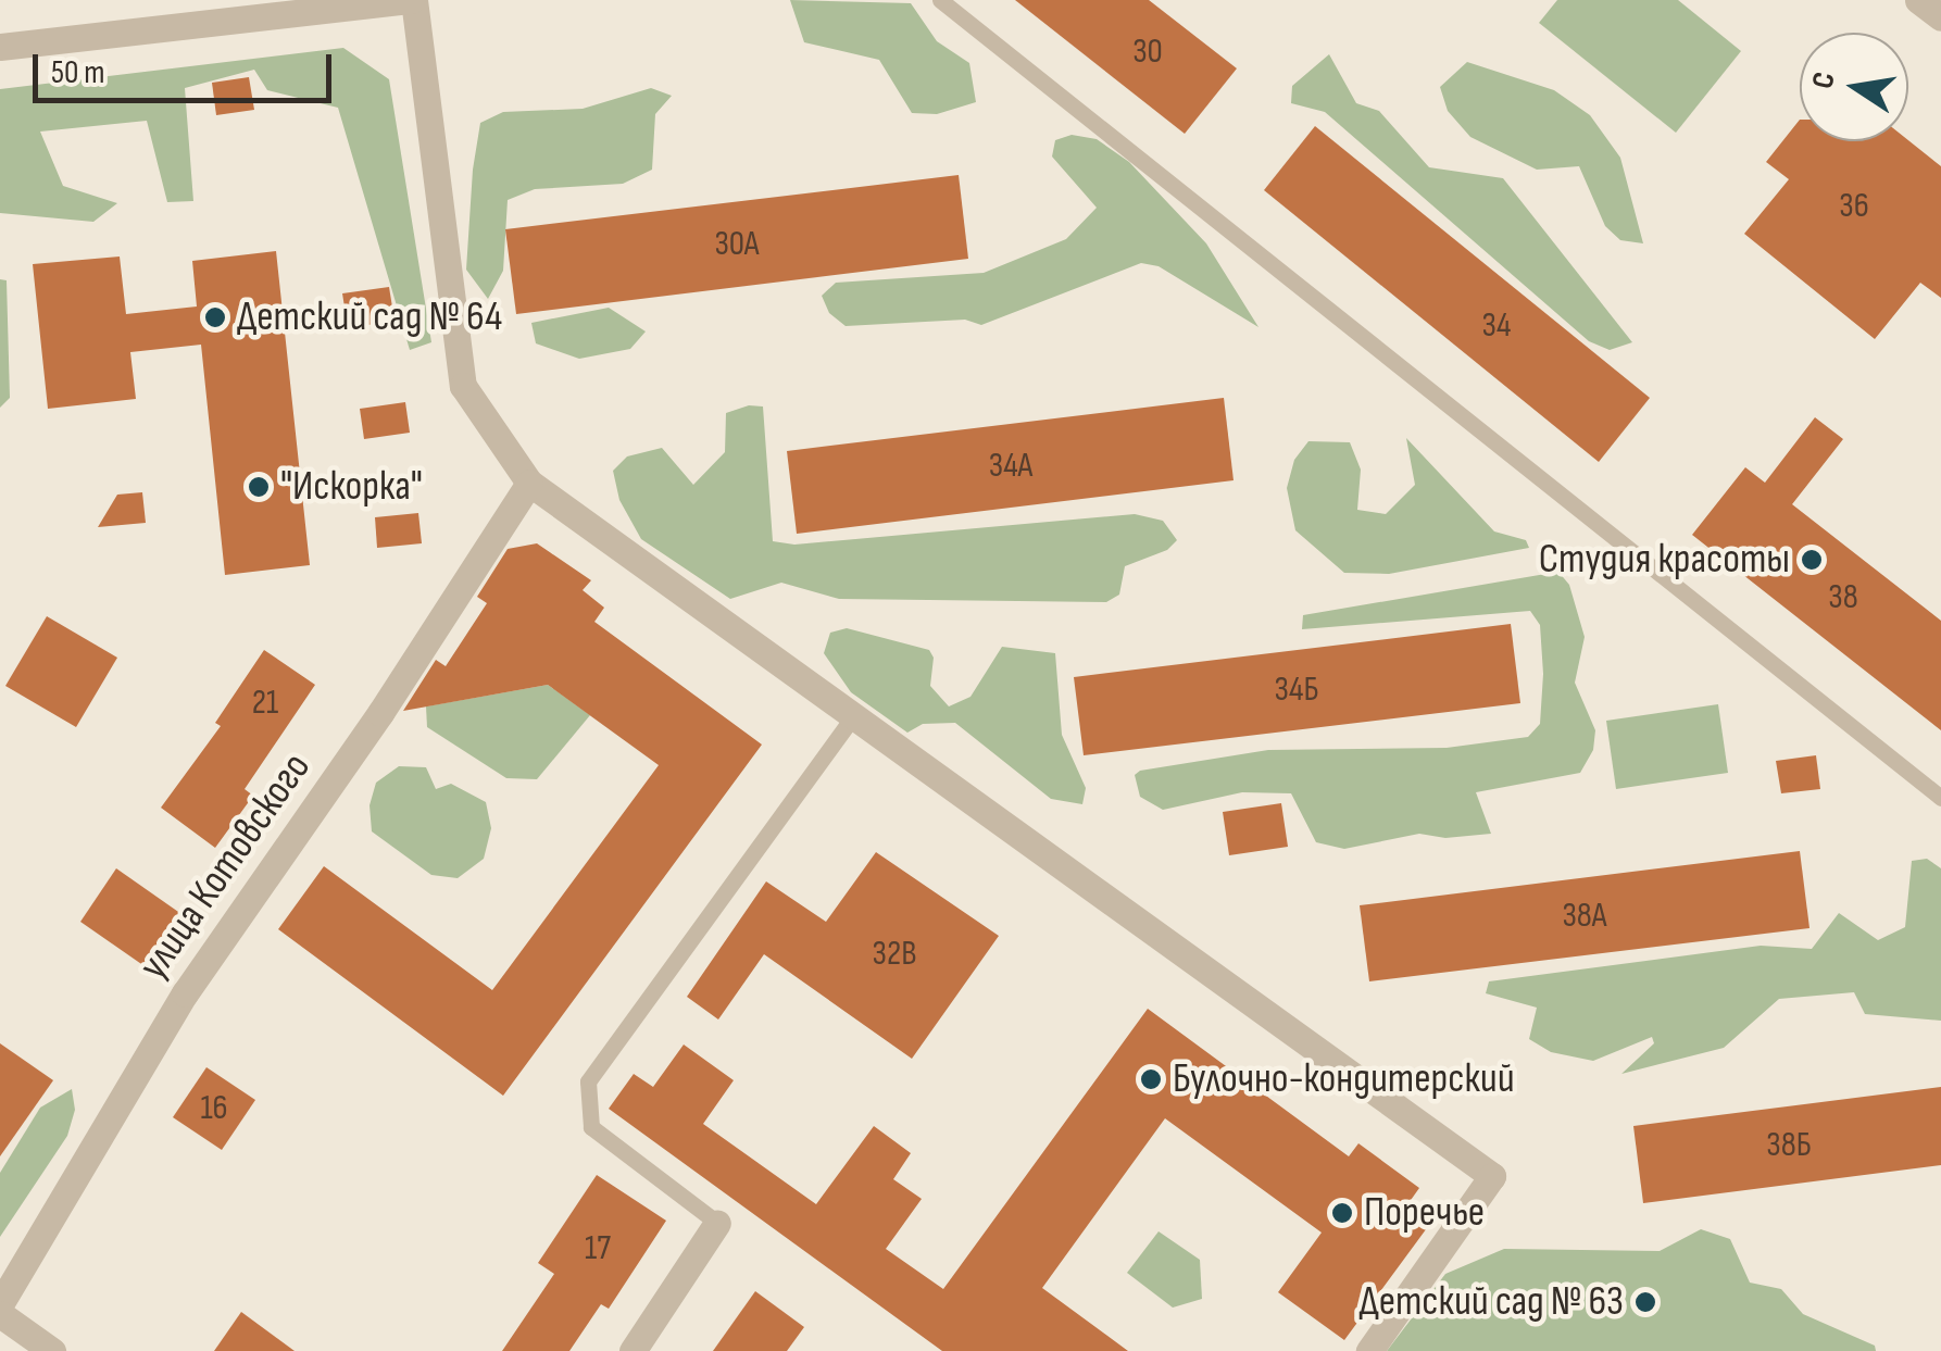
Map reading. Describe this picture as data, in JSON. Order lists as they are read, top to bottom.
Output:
{
  "streets": {
    "street": ["улица Котовского"]
  },
  "places": [
    "Детский сад № 64",
    "\"Искорка\"",
    "Студия красоты",
    "Булочно-кондитерский",
    "Поречье",
    "Детский сад № 63"
  ],
  "house_numbers": [
    "30",
    "36",
    "30А",
    "34",
    "34А",
    "38",
    "34Б",
    "21",
    "38А",
    "32В",
    "16",
    "38Б",
    "17"
  ],
  "scale_bar": "50 m",
  "north": "left"
}
